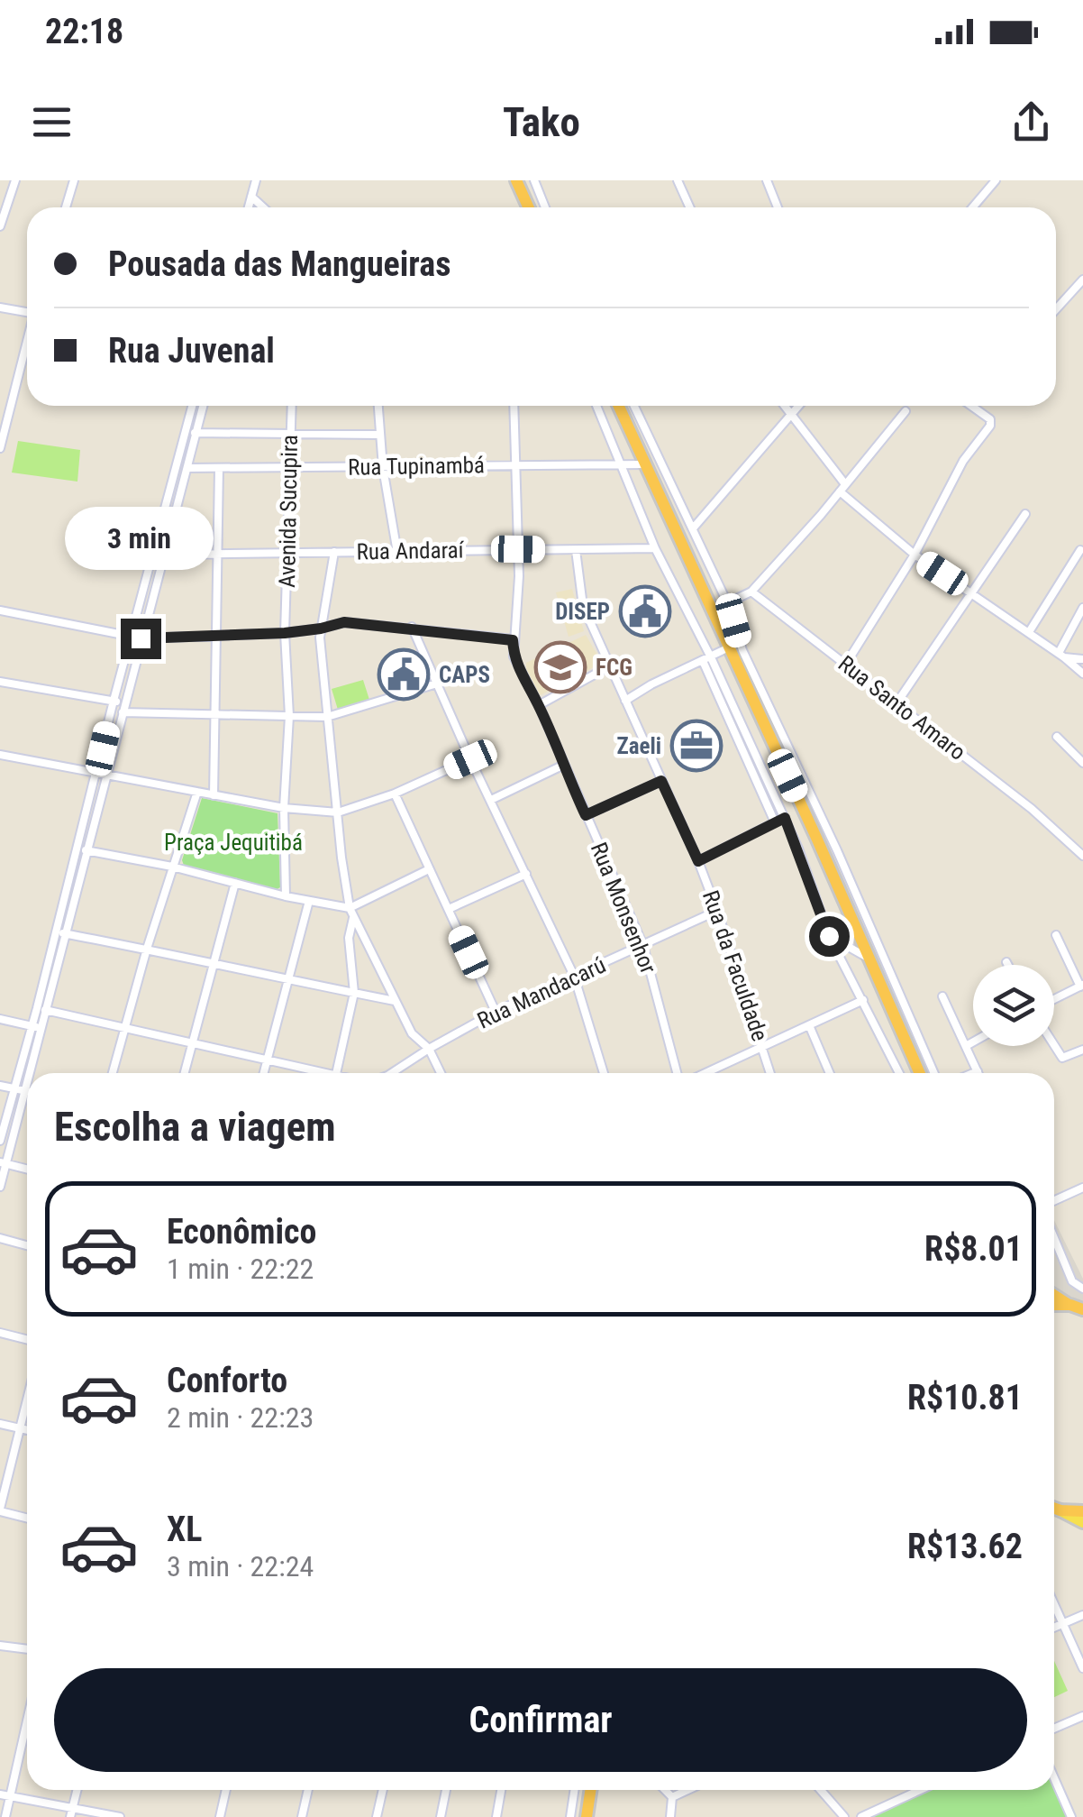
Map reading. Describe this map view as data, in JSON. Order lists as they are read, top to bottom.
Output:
{
  "streets": {
    "street": [
      "Rua Tupinambá",
      "Avenida Sucupira",
      "Rua Andaraí",
      "Rua Santo Amaro",
      "Rua Monsenhor",
      "Rua da Faculdade",
      "Rua Mandacarú"
    ]
  },
  "crossings": [
    ["Rua Tupinambá", "Avenida Sucupira"],
    ["Avenida Sucupira", "Rua Andaraí"],
    ["Rua Andaraí", "Rua da Faculdade"],
    ["Rua Monsenhor", "Rua Mandacarú"],
    ["Rua da Faculdade", "Rua Mandacarú"]
  ],
  "parks": ["Praça Jequitibá"],
  "places": {
    "public building": ["DISEP", "CAPS"],
    "school or university": ["FCG"],
    "office": ["Zaeli"]
  },
  "page": {
    "status": "22:18",
    "header": "Tako",
    "banner": ["Pousada das Mangueiras", "Rua Juvenal"],
    "bubble": "3 min",
    "heading": "Escolha a viagem",
    "list": [
      {
        "name": "Econômico",
        "note": "1 min · 22:22",
        "value": "R$8.01"
      },
      {
        "name": "Conforto",
        "note": "2 min · 22:23",
        "value": "R$10.81"
      },
      {
        "name": "XL",
        "note": "3 min · 22:24",
        "value": "R$13.62"
      }
    ],
    "buttons": "Confirmar"
  }
}
